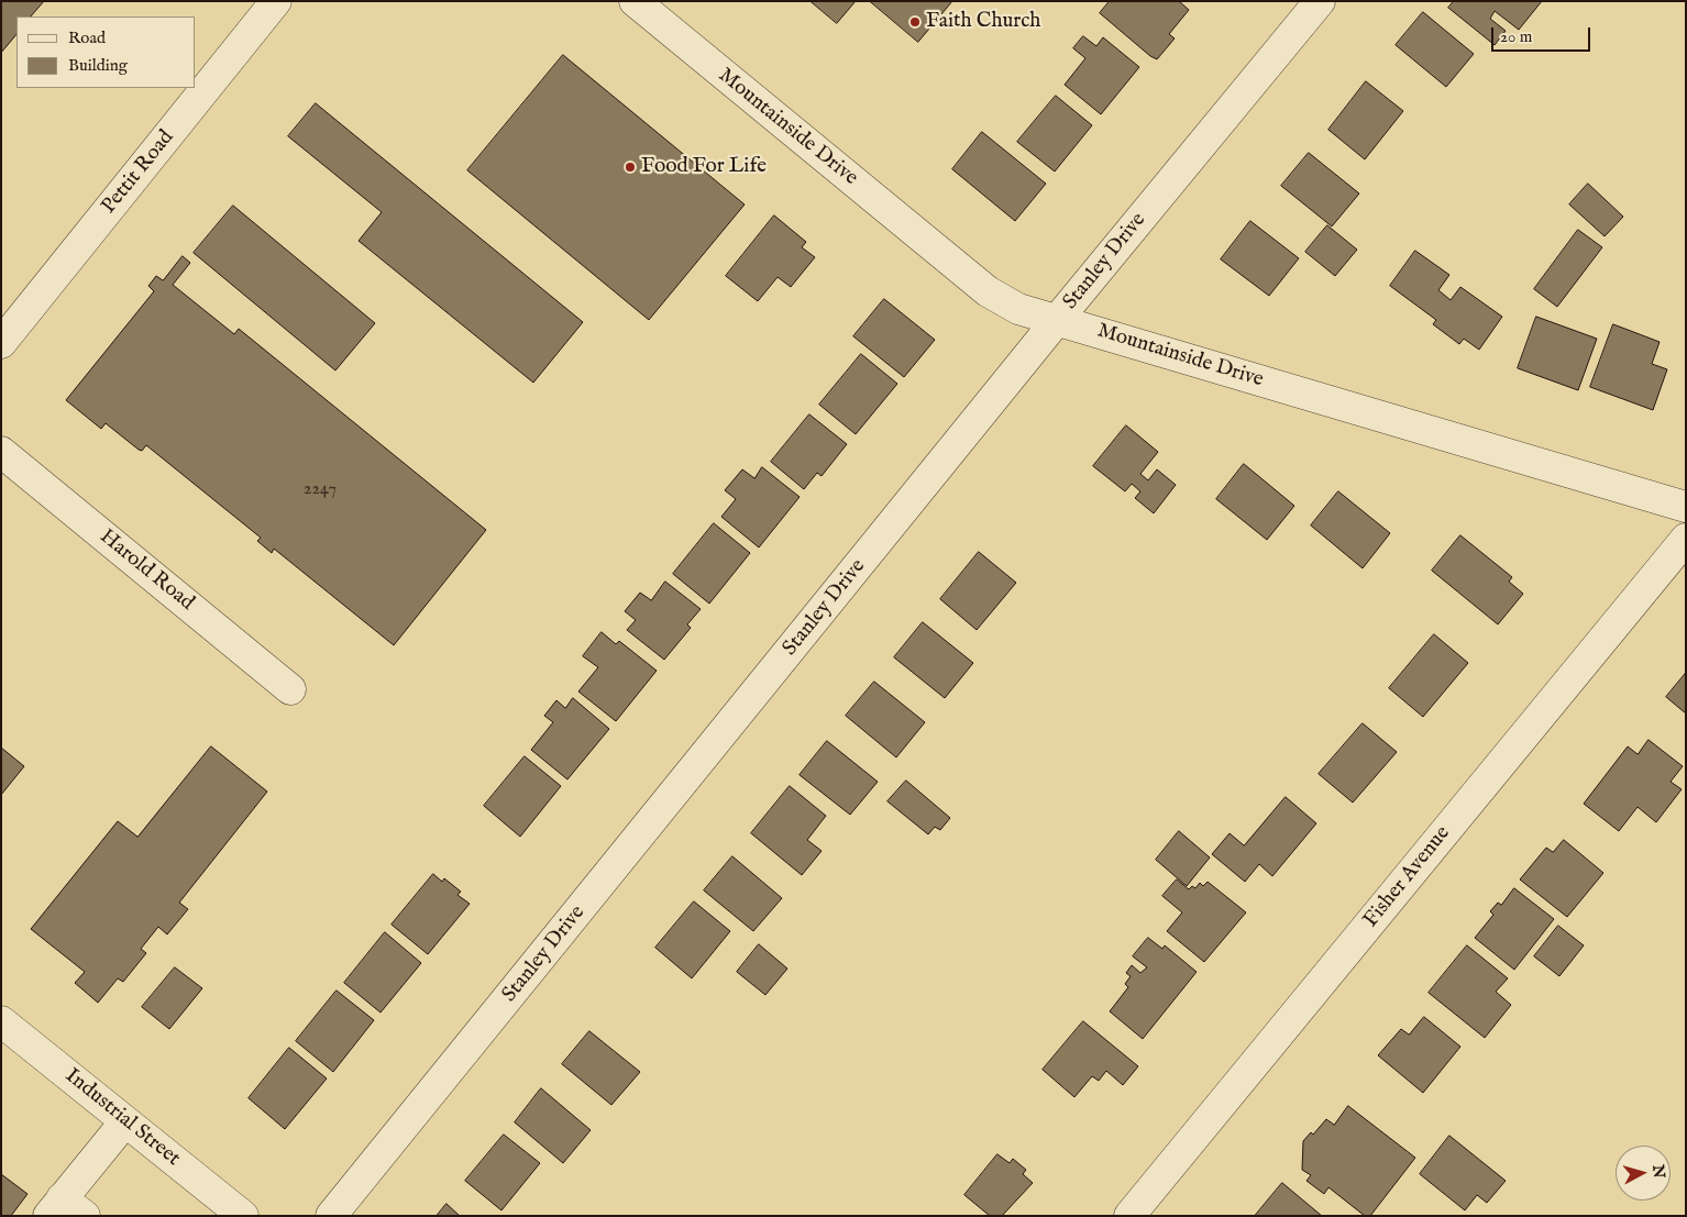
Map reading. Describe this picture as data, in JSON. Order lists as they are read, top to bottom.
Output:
{
  "streets": {
    "street": [
      "Mountainside Drive",
      "Pettit Road",
      "Stanley Drive",
      "Harold Road",
      "Fisher Avenue",
      "Industrial Street"
    ]
  },
  "crossings": [
    ["Mountainside Drive", "Stanley Drive"]
  ],
  "places": ["Faith Church", "Food For Life"],
  "house_numbers": ["2247"],
  "legend": ["Road", "Building"],
  "scale_bar": "20 m",
  "north": "right"
}
